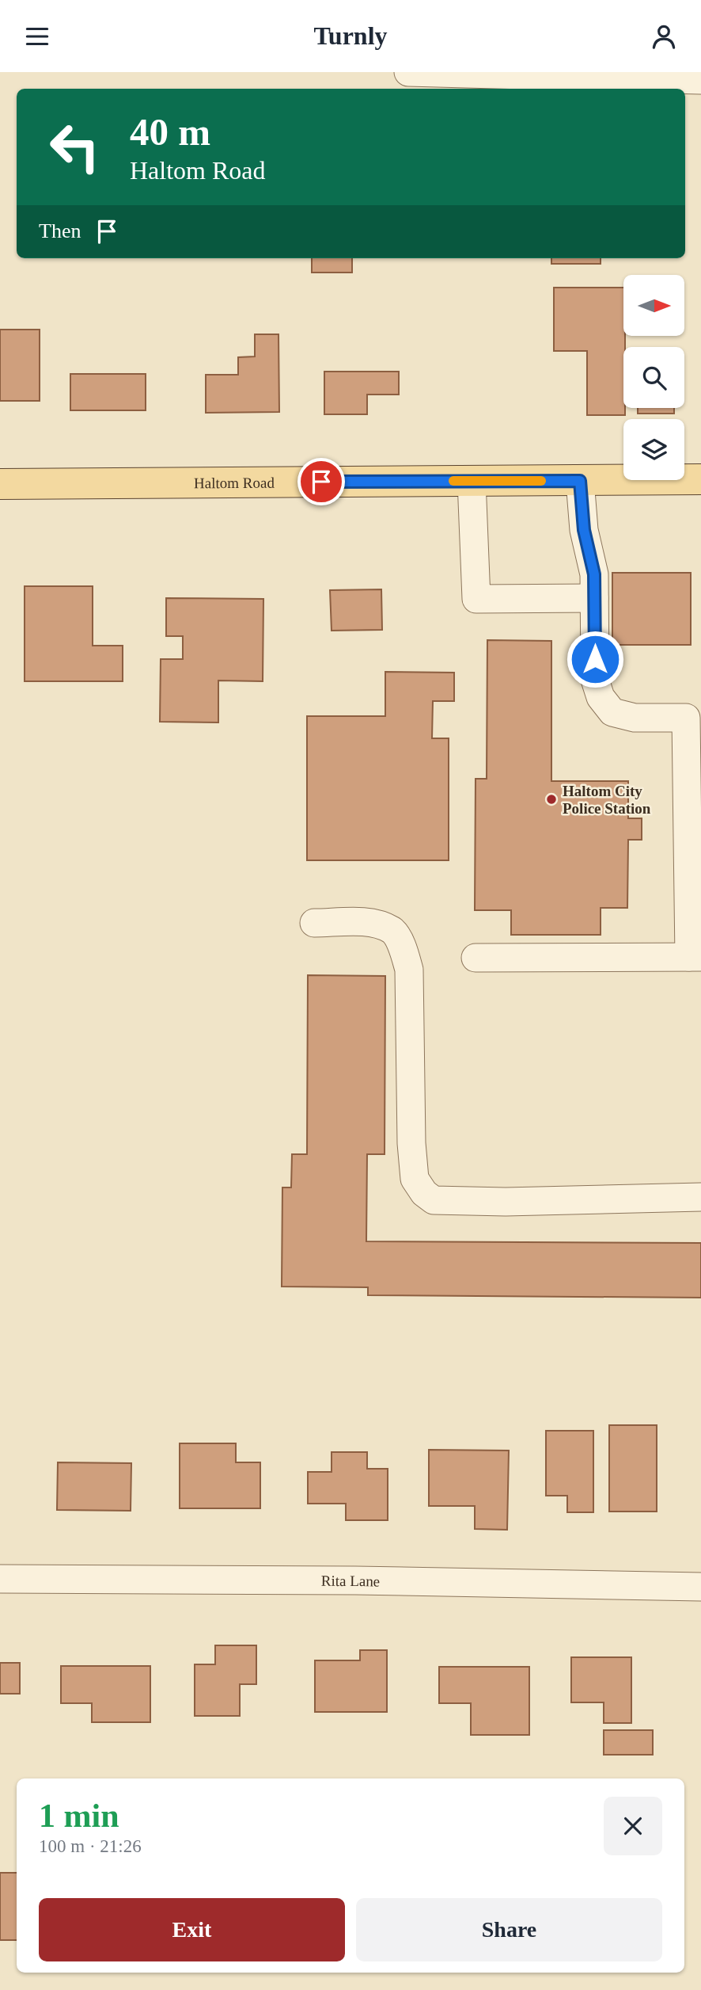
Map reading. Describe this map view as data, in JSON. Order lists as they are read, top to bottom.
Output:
{
  "streets": {
    "main road": ["Haltom Road"],
    "street": ["Rita Lane"]
  },
  "places": ["Haltom City Police Station"],
  "north": "right",
  "page": {
    "header": "Turnly",
    "turn": ["40 m", "Haltom Road"],
    "then": "Then",
    "heading": ["1 min", "100 m · 21:26"],
    "buttons": ["Exit", "Share"]
  }
}
